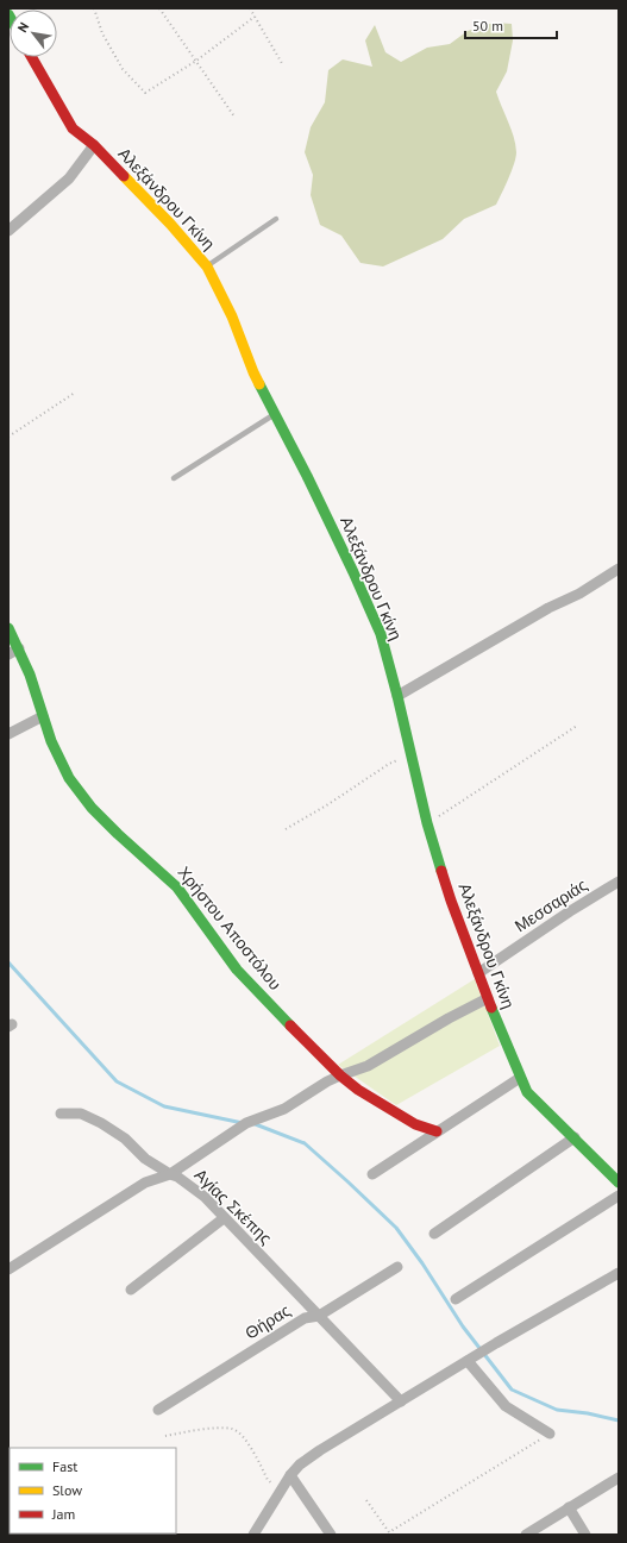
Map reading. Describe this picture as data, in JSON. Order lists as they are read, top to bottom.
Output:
{
  "streets": {
    "street": [
      "Αλεξάνδρου Γκίνη",
      "Μεσσαριάς",
      "Χρήστου Αποστόλου",
      "Αγίας Σκέπης",
      "Θήρας"
    ]
  },
  "crossings": [
    ["Αλεξάνδρου Γκίνη", "Μεσσαριάς"],
    ["Αγίας Σκέπης", "Θήρας"]
  ],
  "legend": ["Fast", "Slow", "Jam"],
  "scale_bar": "50 m",
  "north": "top left"
}
